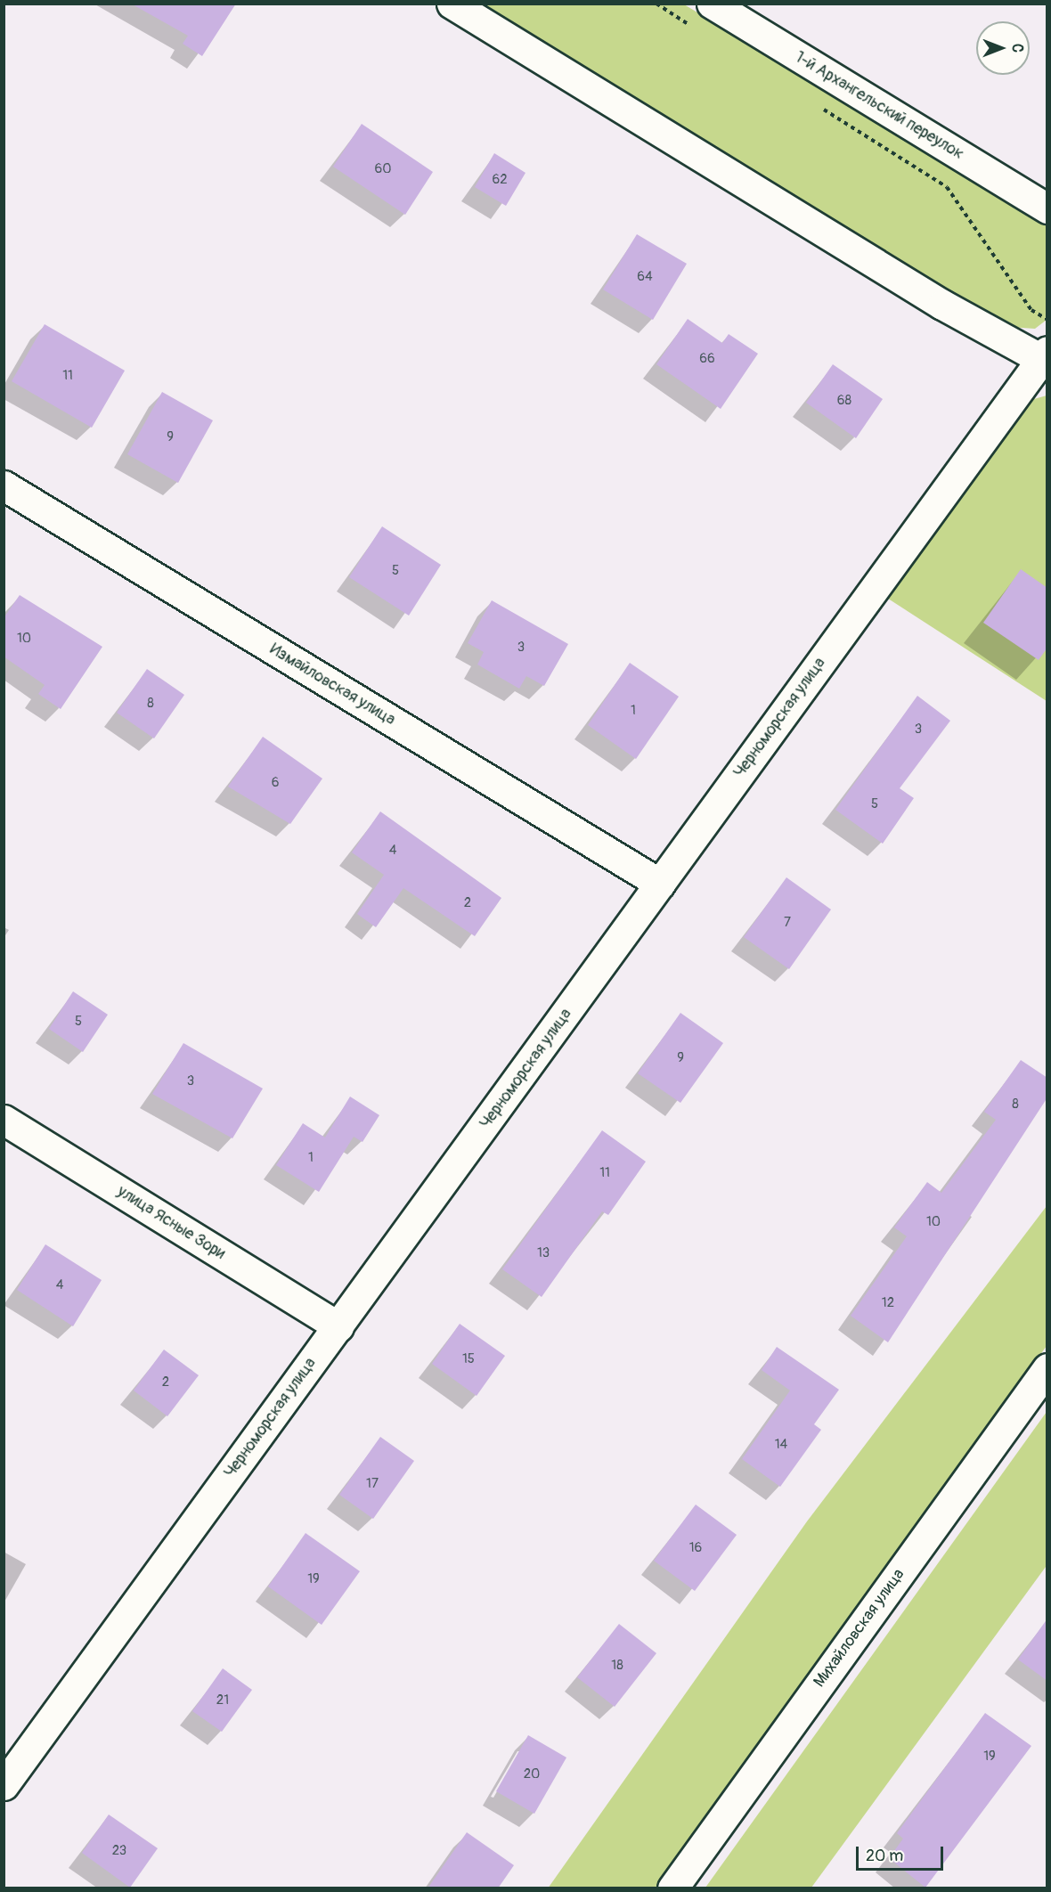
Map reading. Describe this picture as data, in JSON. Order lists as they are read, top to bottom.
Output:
{
  "streets": {
    "street": [
      "1-й Архангельский переулок",
      "Измайловская улица",
      "Черноморская улица",
      "улица Ясные Зори",
      "Михайловская улица"
    ]
  },
  "crossings": [
    ["Измайловская улица", "Черноморская улица"],
    ["Черноморская улица", "улица Ясные Зори"]
  ],
  "house_numbers": [
    "60",
    "62",
    "64",
    "66",
    "11",
    "68",
    "9",
    "5",
    "10",
    "3",
    "8",
    "1",
    "3",
    "6",
    "5",
    "4",
    "2",
    "7",
    "5",
    "9",
    "3",
    "8",
    "1",
    "11",
    "10",
    "13",
    "4",
    "12",
    "15",
    "2",
    "14",
    "17",
    "16",
    "19",
    "18",
    "21",
    "19",
    "20",
    "23"
  ],
  "scale_bar": "20 m",
  "north": "right"
}
